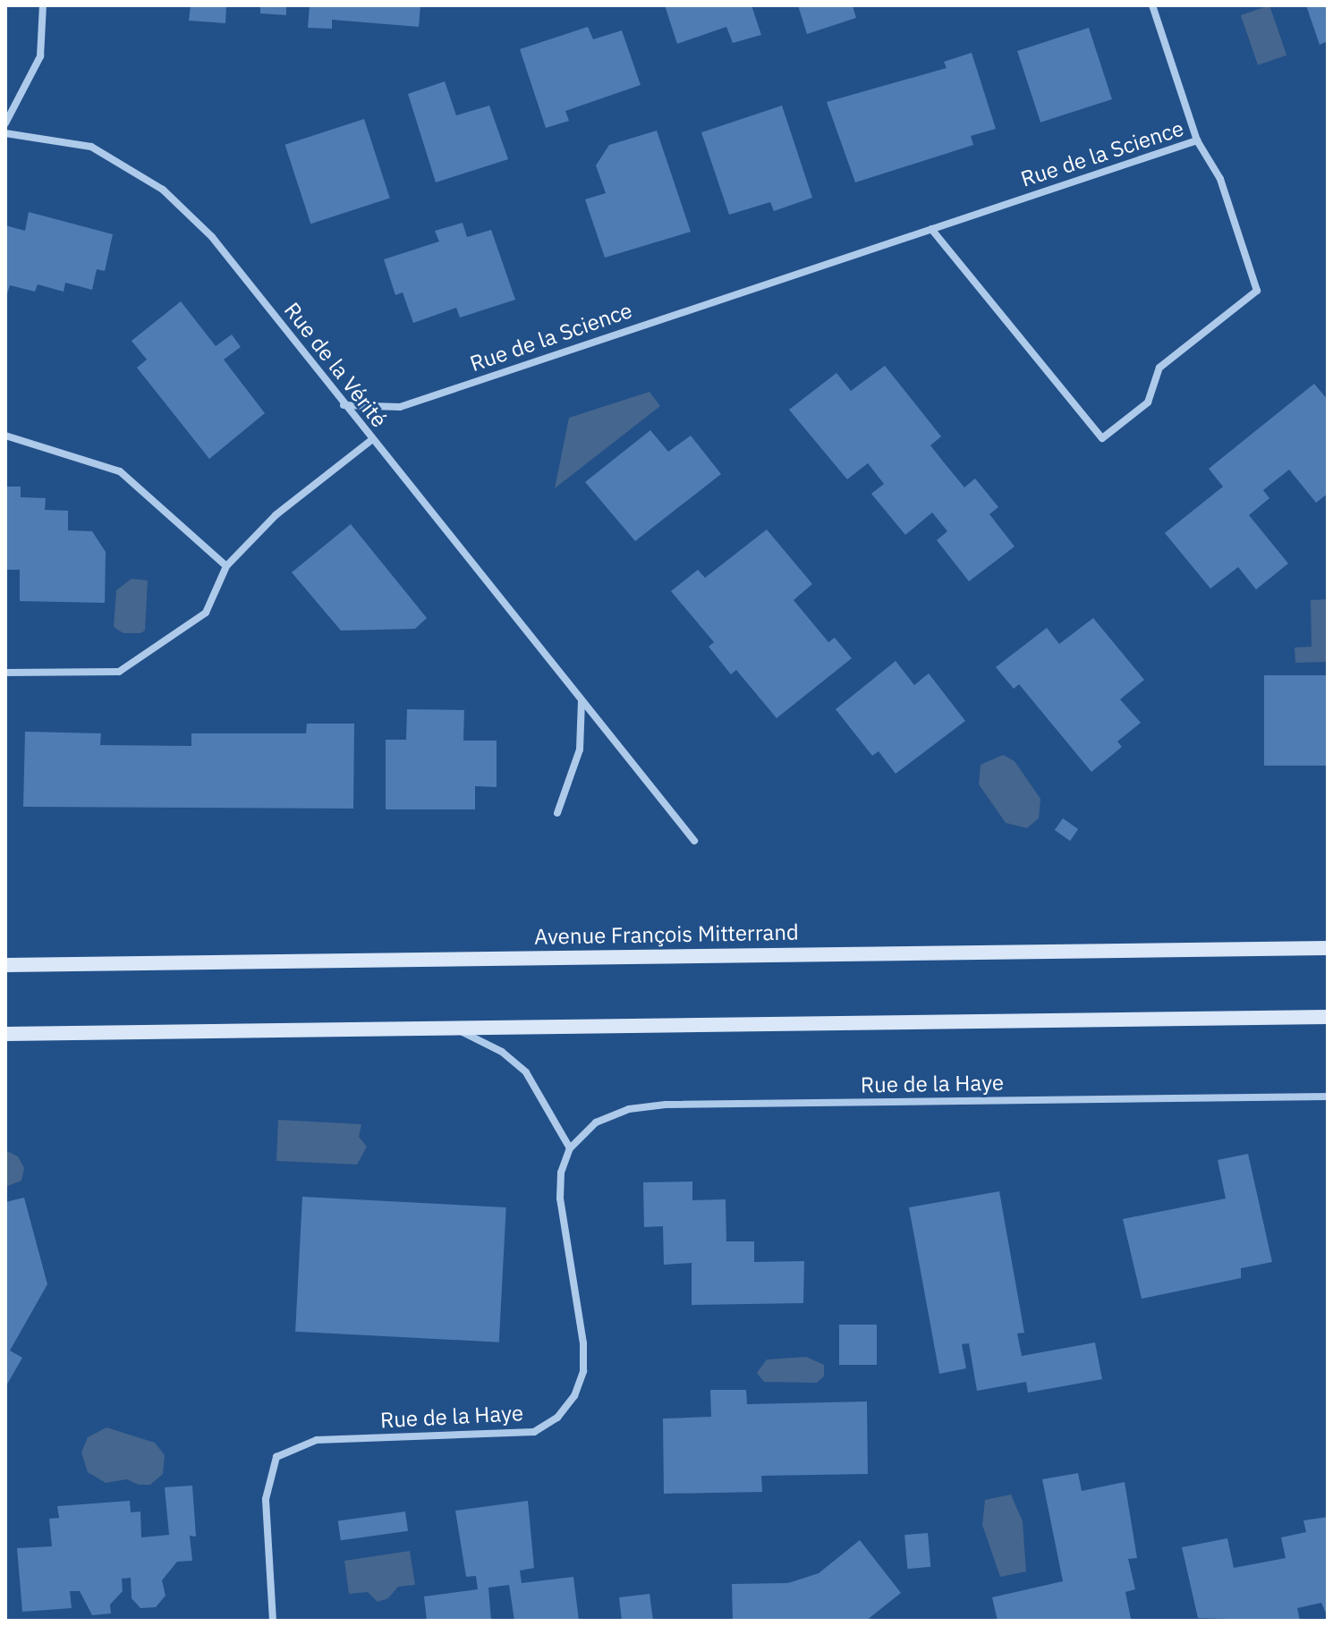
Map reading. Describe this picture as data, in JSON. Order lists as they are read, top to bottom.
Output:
{
  "streets": {
    "main road": ["Avenue François Mitterrand"],
    "street": ["Rue de la Science", "Rue de la Vérité", "Rue de la Haye"]
  },
  "crossings": [
    ["Rue de la Science", "Rue de la Vérité"]
  ]
}
